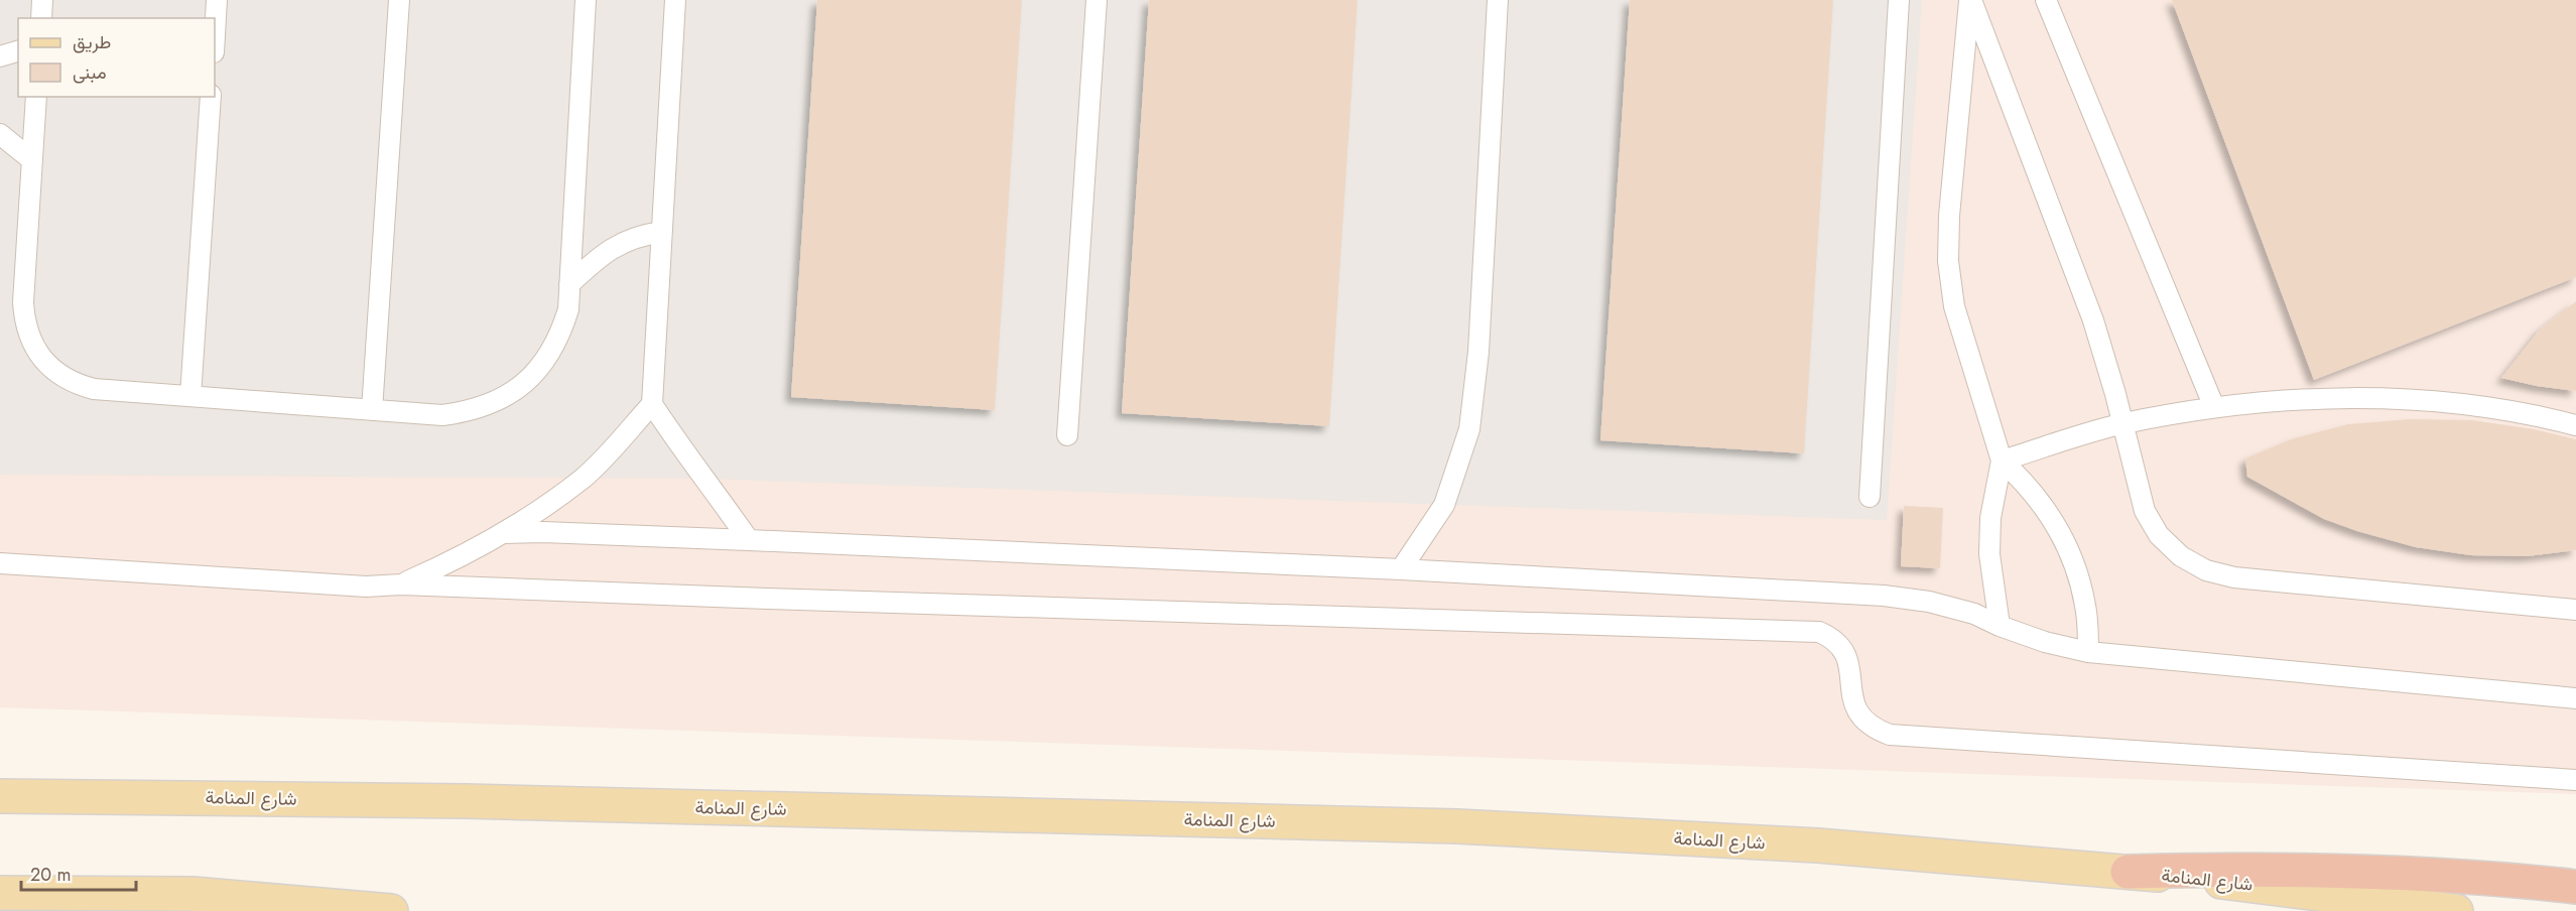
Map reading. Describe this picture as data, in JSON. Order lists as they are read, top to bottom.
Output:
{
  "streets": {
    "main road": ["شارع المنامة"]
  },
  "legend": ["طريق", "مبنى"],
  "scale_bar": "20 m"
}
